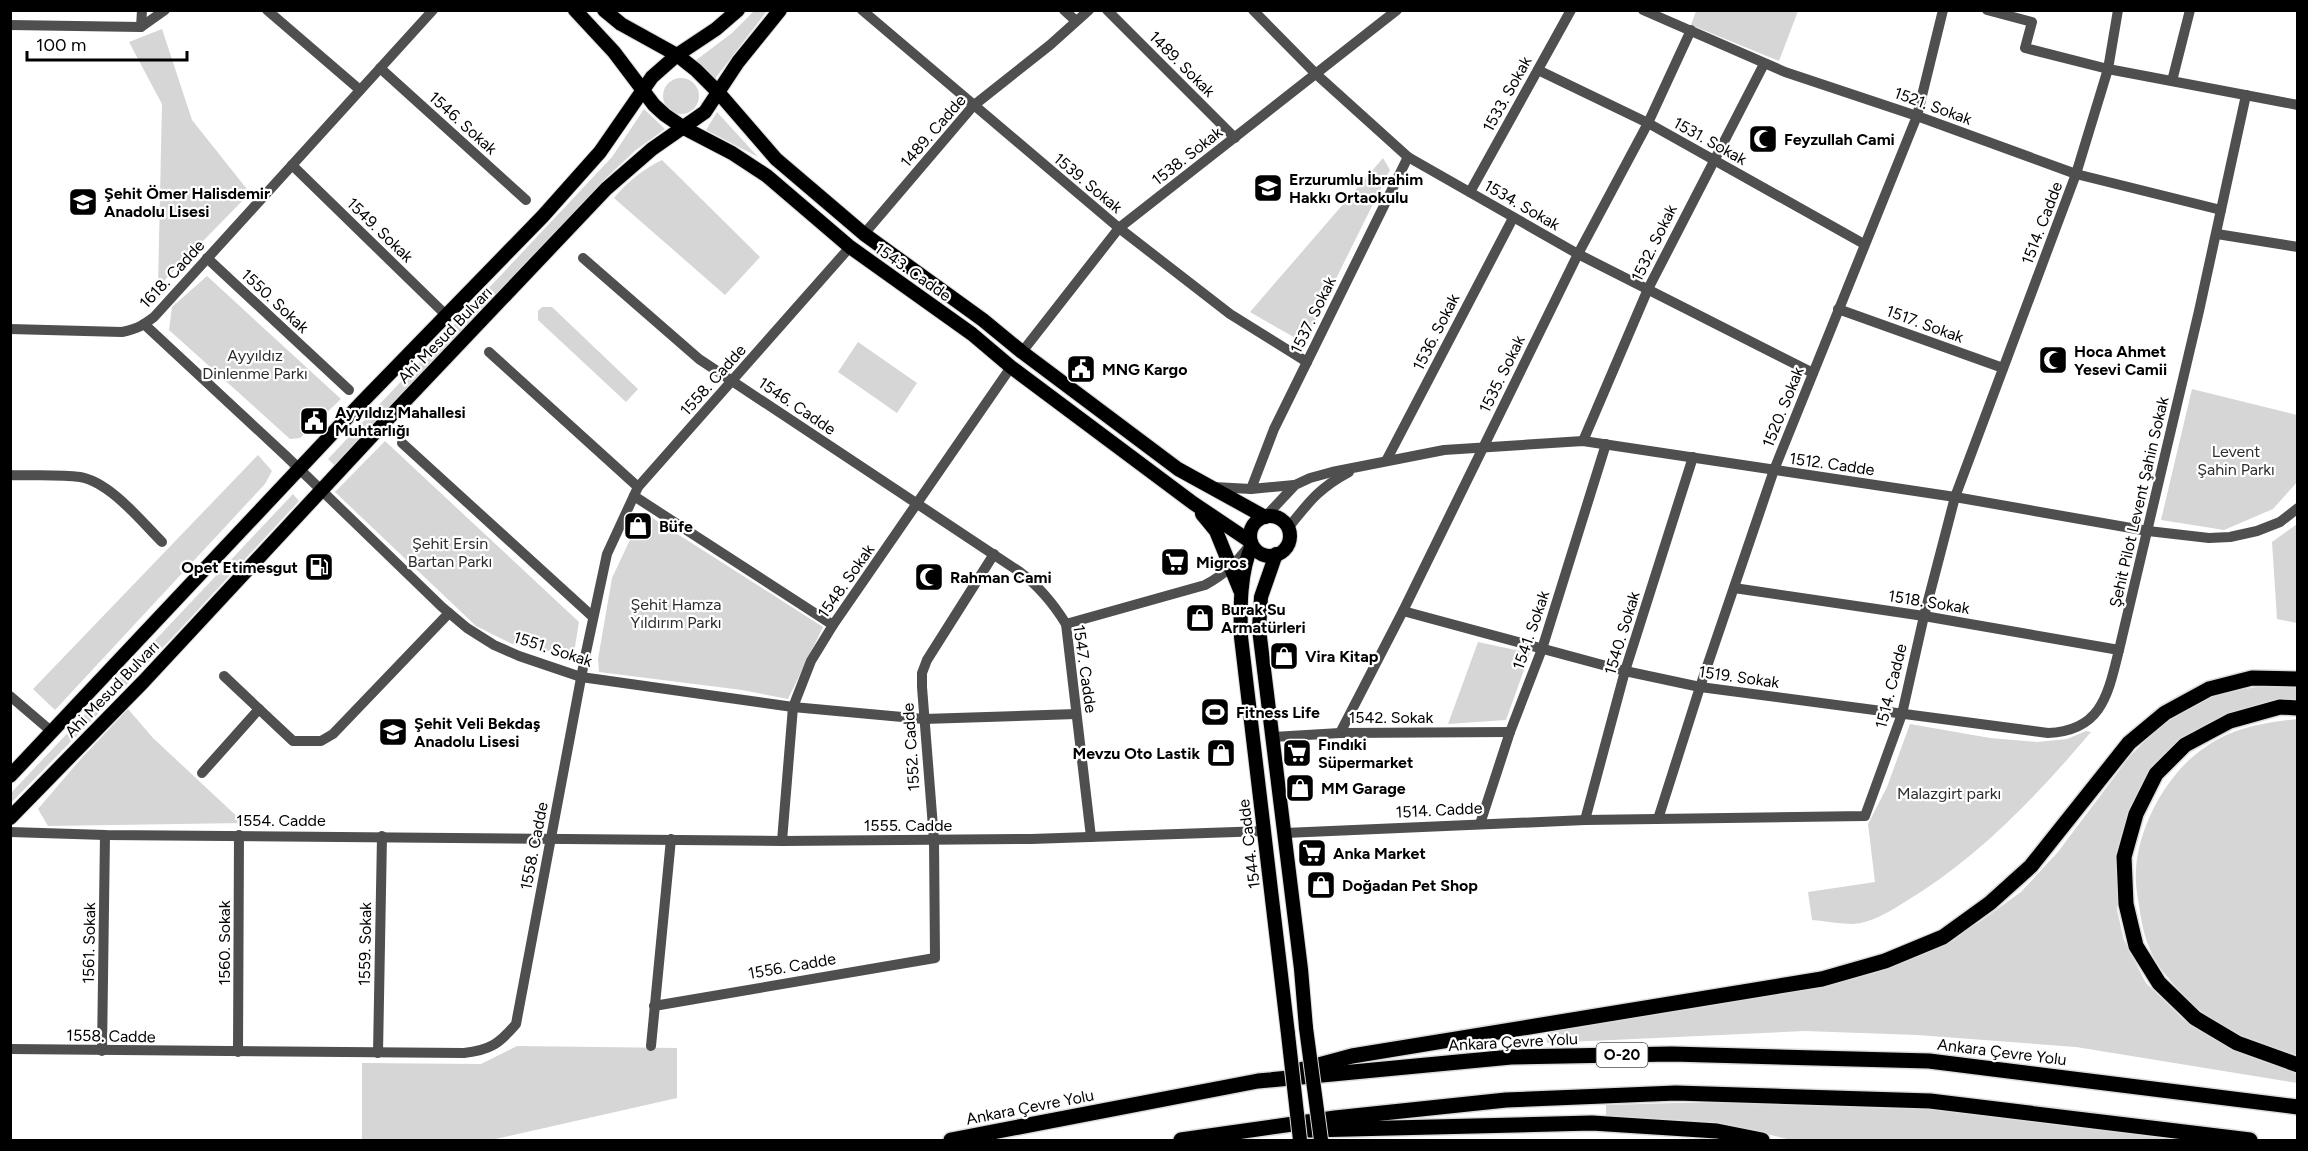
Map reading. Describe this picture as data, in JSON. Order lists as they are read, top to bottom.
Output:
{
  "streets": {
    "highway": ["Ankara Çevre Yolu", "O-20"],
    "main road": ["1543. Cadde", "Ahi Mesud Bulvarı", "1544. Cadde"],
    "street": [
      "1489. Sokak",
      "1533. Sokak",
      "1521. Sokak",
      "1546. Sokak",
      "1489. Cadde",
      "1531. Sokak",
      "1538. Sokak",
      "1539. Sokak",
      "1534. Sokak",
      "1514. Cadde",
      "1549. Sokak",
      "1532. Sokak",
      "1618. Cadde",
      "1550. Sokak",
      "1537. Sokak",
      "1517. Sokak",
      "1536. Sokak",
      "1535. Sokak",
      "1558. Cadde",
      "1546. Cadde",
      "1520. Sokak",
      "1512. Cadde",
      "Şehit Pilot Levent Şahin Sokak",
      "1548. Sokak",
      "1518. Sokak",
      "1541. Sokak",
      "1540. Sokak",
      "1551. Sokak",
      "1547. Cadde",
      "1519. Sokak",
      "1542. Sokak",
      "1552. Cadde",
      "1554. Cadde",
      "1555. Cadde",
      "1561. Sokak",
      "1560. Sokak",
      "1559. Sokak",
      "1556. Cadde"
    ]
  },
  "crossings": [
    ["1489. Sokak", "1538. Sokak"],
    ["1533. Sokak", "1531. Sokak"],
    ["1533. Sokak", "1534. Sokak"],
    ["1521. Sokak", "1514. Cadde"],
    ["1521. Sokak", "1532. Sokak"],
    ["1521. Sokak", "1535. Sokak"],
    ["1521. Sokak", "1520. Sokak"],
    ["1521. Sokak", "Şehit Pilot Levent Şahin Sokak"],
    ["1546. Sokak", "1618. Cadde"],
    ["1489. Cadde", "1539. Sokak"],
    ["1489. Cadde", "1543. Cadde"],
    ["1531. Sokak", "1532. Sokak"],
    ["1531. Sokak", "1535. Sokak"],
    ["1531. Sokak", "1520. Sokak"],
    ["1538. Sokak", "1539. Sokak"],
    ["1538. Sokak", "1534. Sokak"],
    ["1538. Sokak", "1543. Cadde"],
    ["1539. Sokak", "1537. Sokak"],
    ["1534. Sokak", "1532. Sokak"],
    ["1534. Sokak", "1537. Sokak"],
    ["1534. Sokak", "1536. Sokak"],
    ["1534. Sokak", "1535. Sokak"],
    ["1534. Sokak", "1520. Sokak"],
    ["1514. Cadde", "1517. Sokak"],
    ["1514. Cadde", "1520. Sokak"],
    ["1514. Cadde", "1512. Cadde"],
    ["1514. Cadde", "1518. Sokak"],
    ["1514. Cadde", "1541. Sokak"],
    ["1514. Cadde", "1540. Sokak"],
    ["1514. Cadde", "1519. Sokak"],
    ["1549. Sokak", "1618. Cadde"],
    ["1549. Sokak", "Ahi Mesud Bulvarı"],
    ["1532. Sokak", "1512. Cadde"],
    ["1543. Cadde", "Ahi Mesud Bulvarı"],
    ["1543. Cadde", "1558. Cadde"],
    ["1543. Cadde", "1512. Cadde"],
    ["1543. Cadde", "1548. Sokak"],
    ["1543. Cadde", "1544. Cadde"],
    ["1618. Cadde", "1550. Sokak"],
    ["1618. Cadde", "1551. Sokak"],
    ["1517. Sokak", "1520. Sokak"],
    ["1536. Sokak", "1512. Cadde"],
    ["Ahi Mesud Bulvarı", "1551. Sokak"],
    ["1535. Sokak", "1512. Cadde"],
    ["1535. Sokak", "1519. Sokak"],
    ["1535. Sokak", "1542. Sokak"],
    ["1558. Cadde", "1546. Cadde"],
    ["1558. Cadde", "1551. Sokak"],
    ["1558. Cadde", "1554. Cadde"],
    ["1558. Cadde", "1555. Cadde"],
    ["1558. Cadde", "1561. Sokak"],
    ["1558. Cadde", "1560. Sokak"],
    ["1558. Cadde", "1559. Sokak"],
    ["1546. Cadde", "1548. Sokak"],
    ["1546. Cadde", "1547. Cadde"],
    ["1520. Sokak", "1512. Cadde"],
    ["1520. Sokak", "1518. Sokak"],
    ["1520. Sokak", "1519. Sokak"],
    ["1512. Cadde", "Şehit Pilot Levent Şahin Sokak"],
    ["1512. Cadde", "1541. Sokak"],
    ["1512. Cadde", "1540. Sokak"],
    ["1512. Cadde", "1544. Cadde"],
    ["Şehit Pilot Levent Şahin Sokak", "1518. Sokak"],
    ["Şehit Pilot Levent Şahin Sokak", "1519. Sokak"],
    ["1548. Sokak", "1551. Sokak"],
    ["1548. Sokak", "1547. Cadde"],
    ["1548. Sokak", "1555. Cadde"],
    ["1541. Sokak", "1519. Sokak"],
    ["1541. Sokak", "1542. Sokak"],
    ["1540. Sokak", "1519. Sokak"],
    ["1551. Sokak", "1547. Cadde"],
    ["1551. Sokak", "1552. Cadde"],
    ["1547. Cadde", "1552. Cadde"],
    ["1547. Cadde", "1555. Cadde"],
    ["1552. Cadde", "1555. Cadde"],
    ["1552. Cadde", "1556. Cadde"],
    ["1554. Cadde", "1555. Cadde"],
    ["1554. Cadde", "1561. Sokak"],
    ["1554. Cadde", "1560. Sokak"],
    ["1554. Cadde", "1559. Sokak"],
    ["1555. Cadde", "1544. Cadde"]
  ],
  "parks": [
    "Ayyıldız Dinlenme Parkı",
    "Levent Şahin Parkı",
    "Şehit Ersin Bartan Parkı",
    "Şehit Hamza Yıldırım Parkı",
    "Malazgirt parkı"
  ],
  "places": {
    "mosque": ["Feyzullah Cami", "Hoca Ahmet Yesevi Camii", "Rahman Cami"],
    "school or university": ["Erzurumlu İbrahim Hakkı Ortaokulu", "Şehit Ömer Halisdemir Anadolu Lisesi", "Şehit Veli Bekdaş Anadolu Lisesi"],
    "public building": ["MNG Kargo", "Ayyıldız Mahallesi Muhtarlığı"],
    "shop": [
      "Büfe",
      "Burak Su Armatürleri",
      "Vira Kitap",
      "Mevzu Oto Lastik",
      "MM Garage",
      "Doğadan Pet Shop"
    ],
    "supermarket": ["Migros", "Fındıki Süpermarket", "Anka Market"],
    "fuel station": ["Opet Etimesgut"],
    "sports": ["Fitness Life"]
  },
  "scale_bar": "100 m"
}
